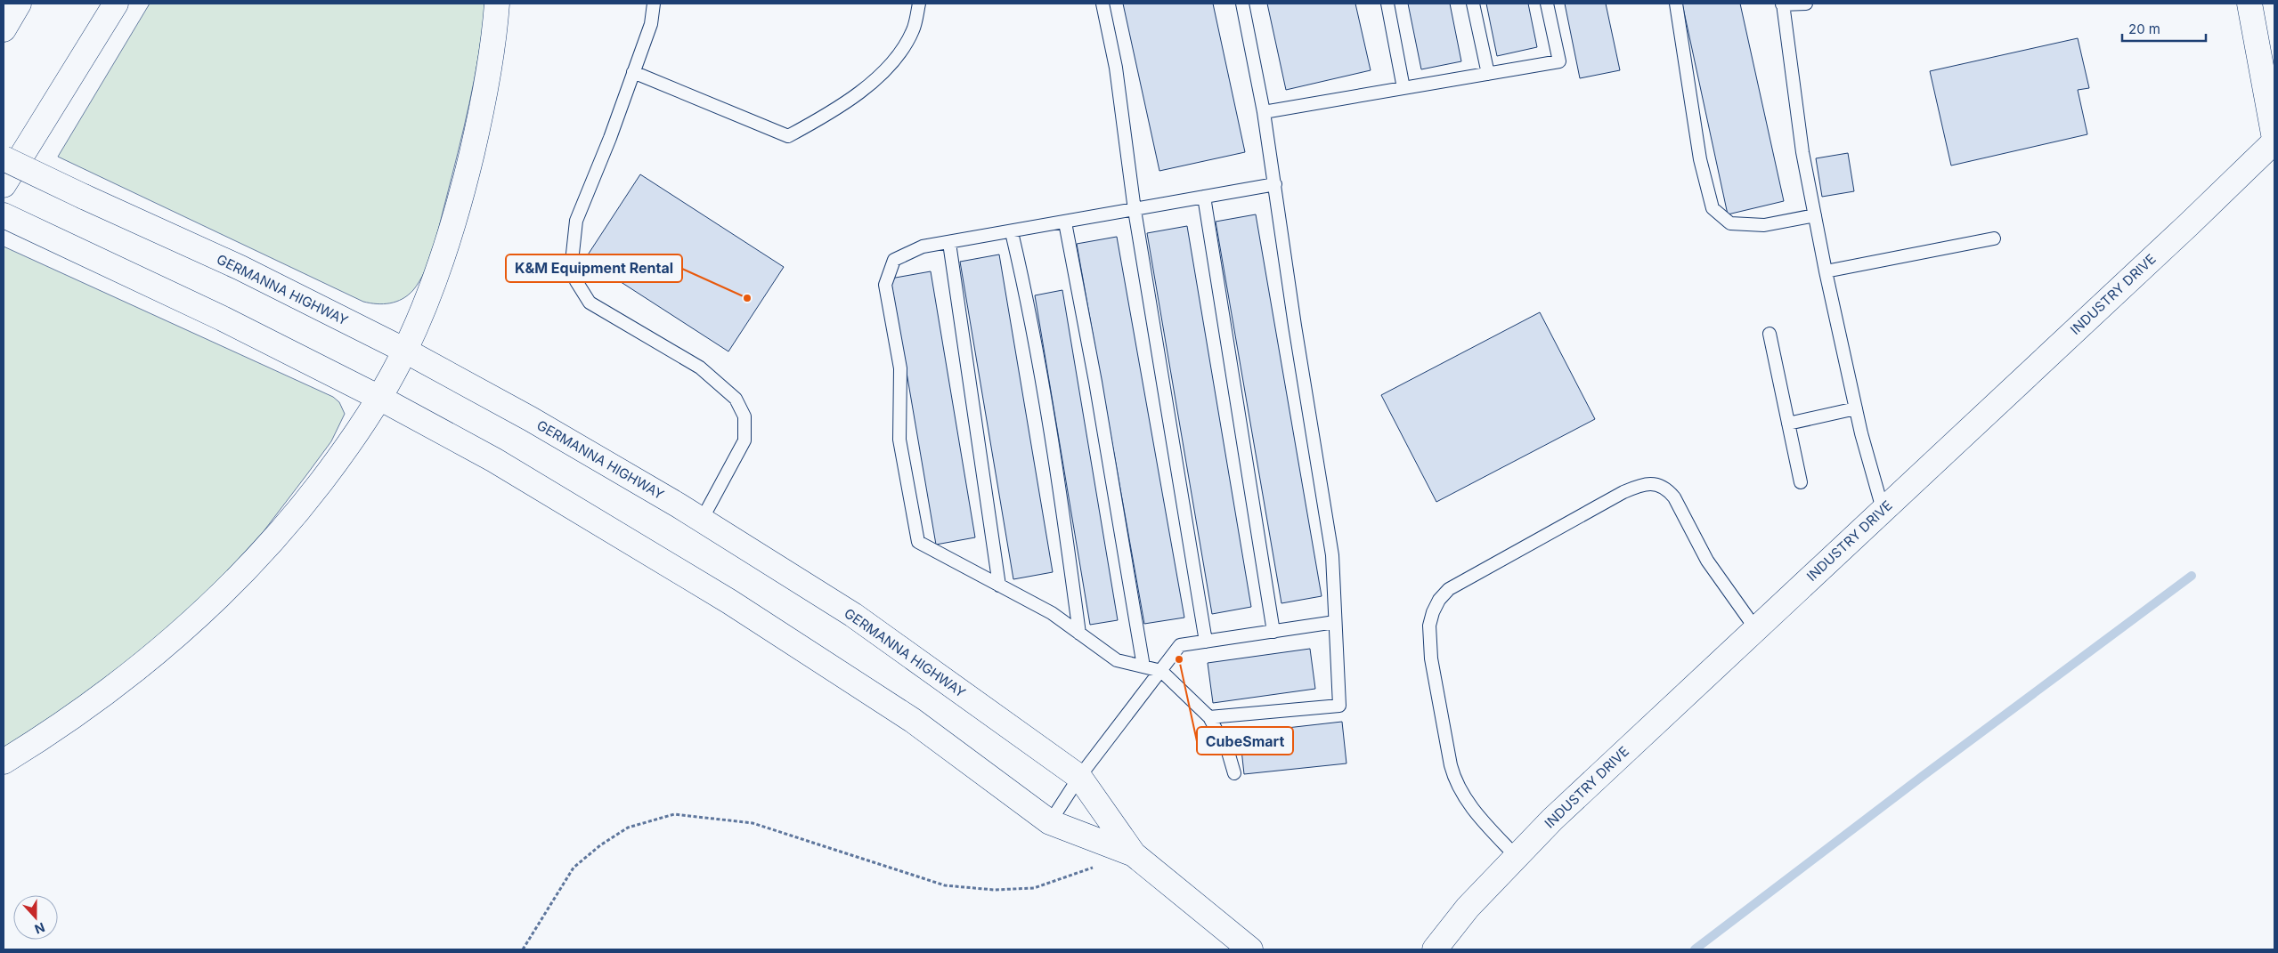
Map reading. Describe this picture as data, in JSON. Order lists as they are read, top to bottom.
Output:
{
  "streets": {
    "main road": ["GERMANNA HIGHWAY", "INDUSTRY DRIVE"]
  },
  "places": ["K&M Equipment Rental", "CubeSmart"],
  "scale_bar": "20 m",
  "north": "bottom"
}
